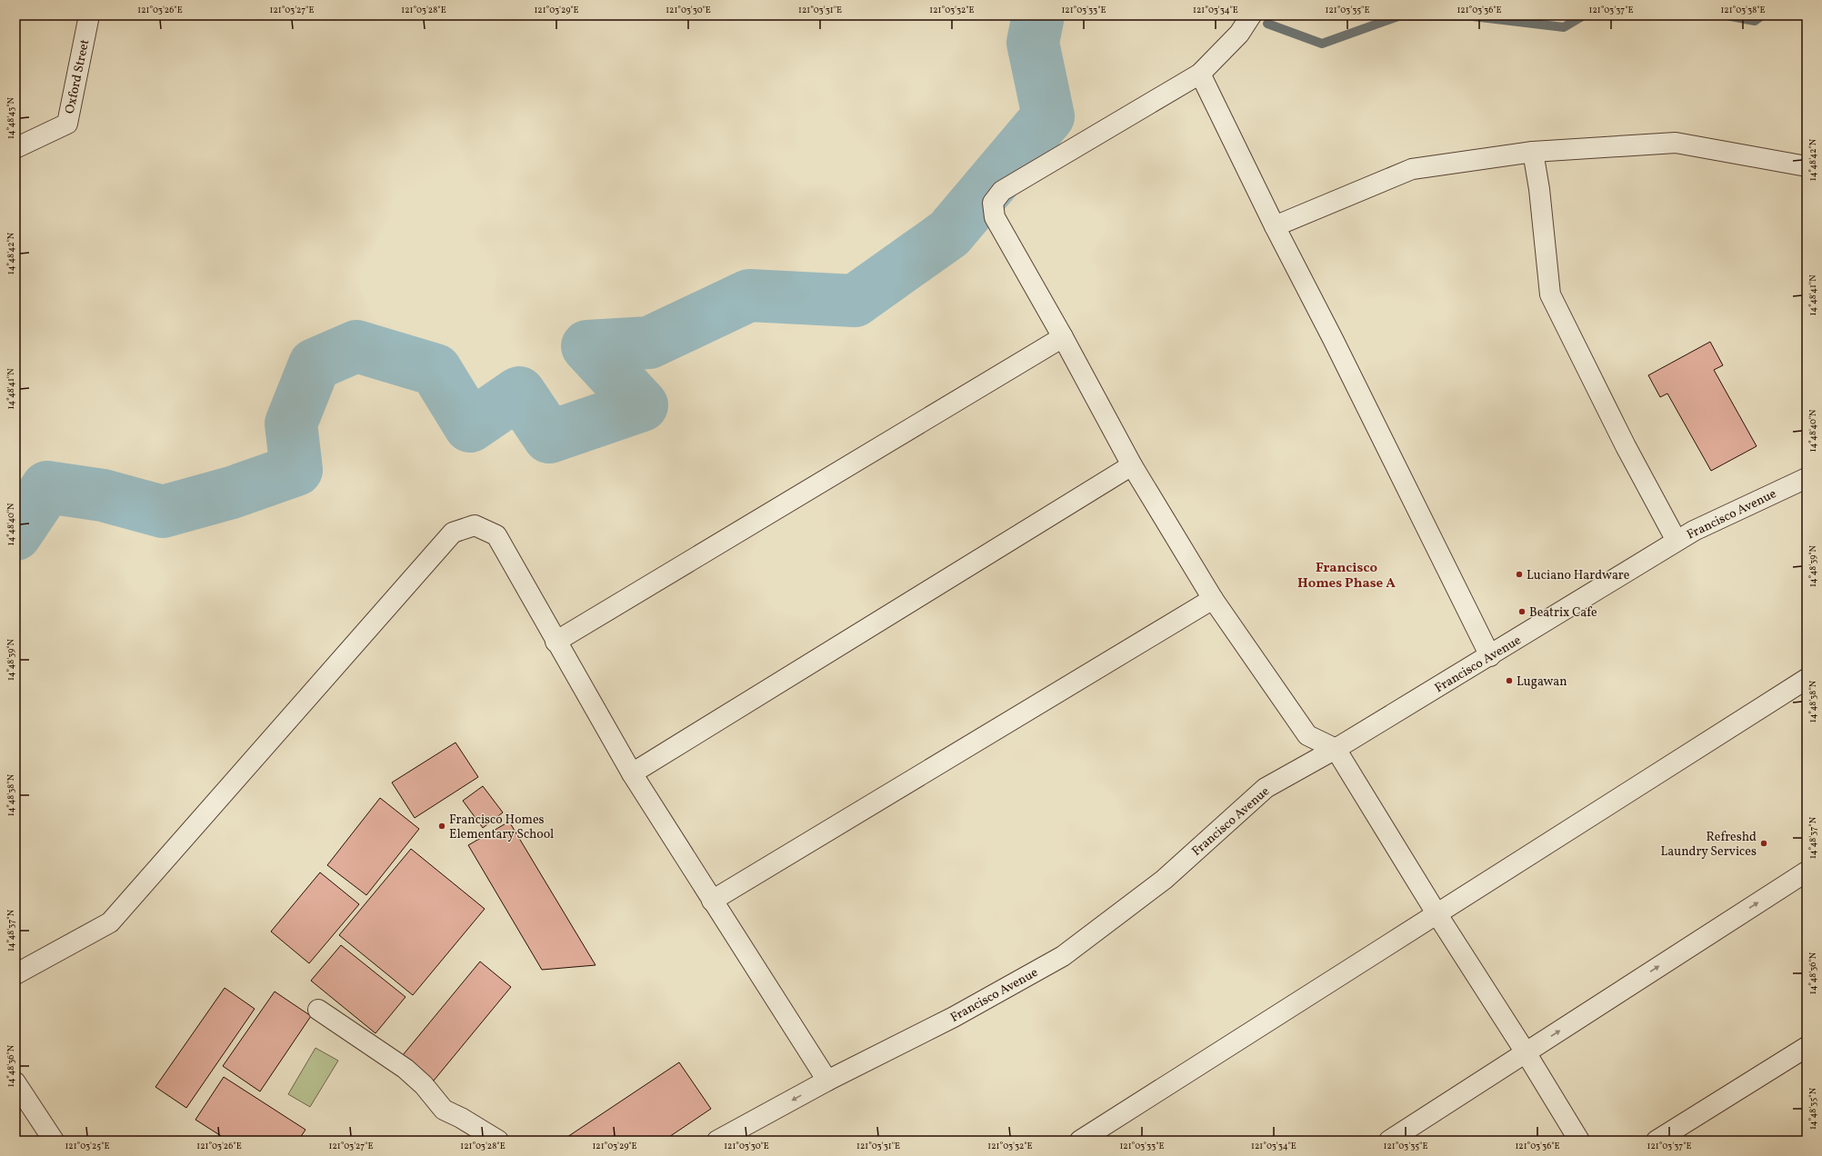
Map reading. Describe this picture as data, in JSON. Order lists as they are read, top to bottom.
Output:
{
  "streets": {
    "street": ["Oxford Street", "Francisco Avenue"]
  },
  "districts": ["Francisco Homes Phase A"],
  "places": [
    "Luciano Hardware",
    "Beatrix Cafe",
    "Lugawan",
    "Francisco Homes Elementary School",
    "Refreshd Laundry Services"
  ],
  "coordinates": [
    "121°03'26\"E",
    "121°03'27\"E",
    "121°03'28\"E",
    "121°03'29\"E",
    "121°03'30\"E",
    "121°03'31\"E",
    "121°03'32\"E",
    "121°03'33\"E",
    "121°03'34\"E",
    "121°03'35\"E",
    "121°03'36\"E",
    "121°03'37\"E",
    "121°03'38\"E",
    "14°48'43\"N",
    "14°48'42\"N",
    "14°48'41\"N",
    "14°48'40\"N",
    "14°48'39\"N",
    "14°48'38\"N",
    "14°48'37\"N",
    "14°48'36\"N",
    "14°48'35\"N",
    "121°03'25\"E"
  ]
}
